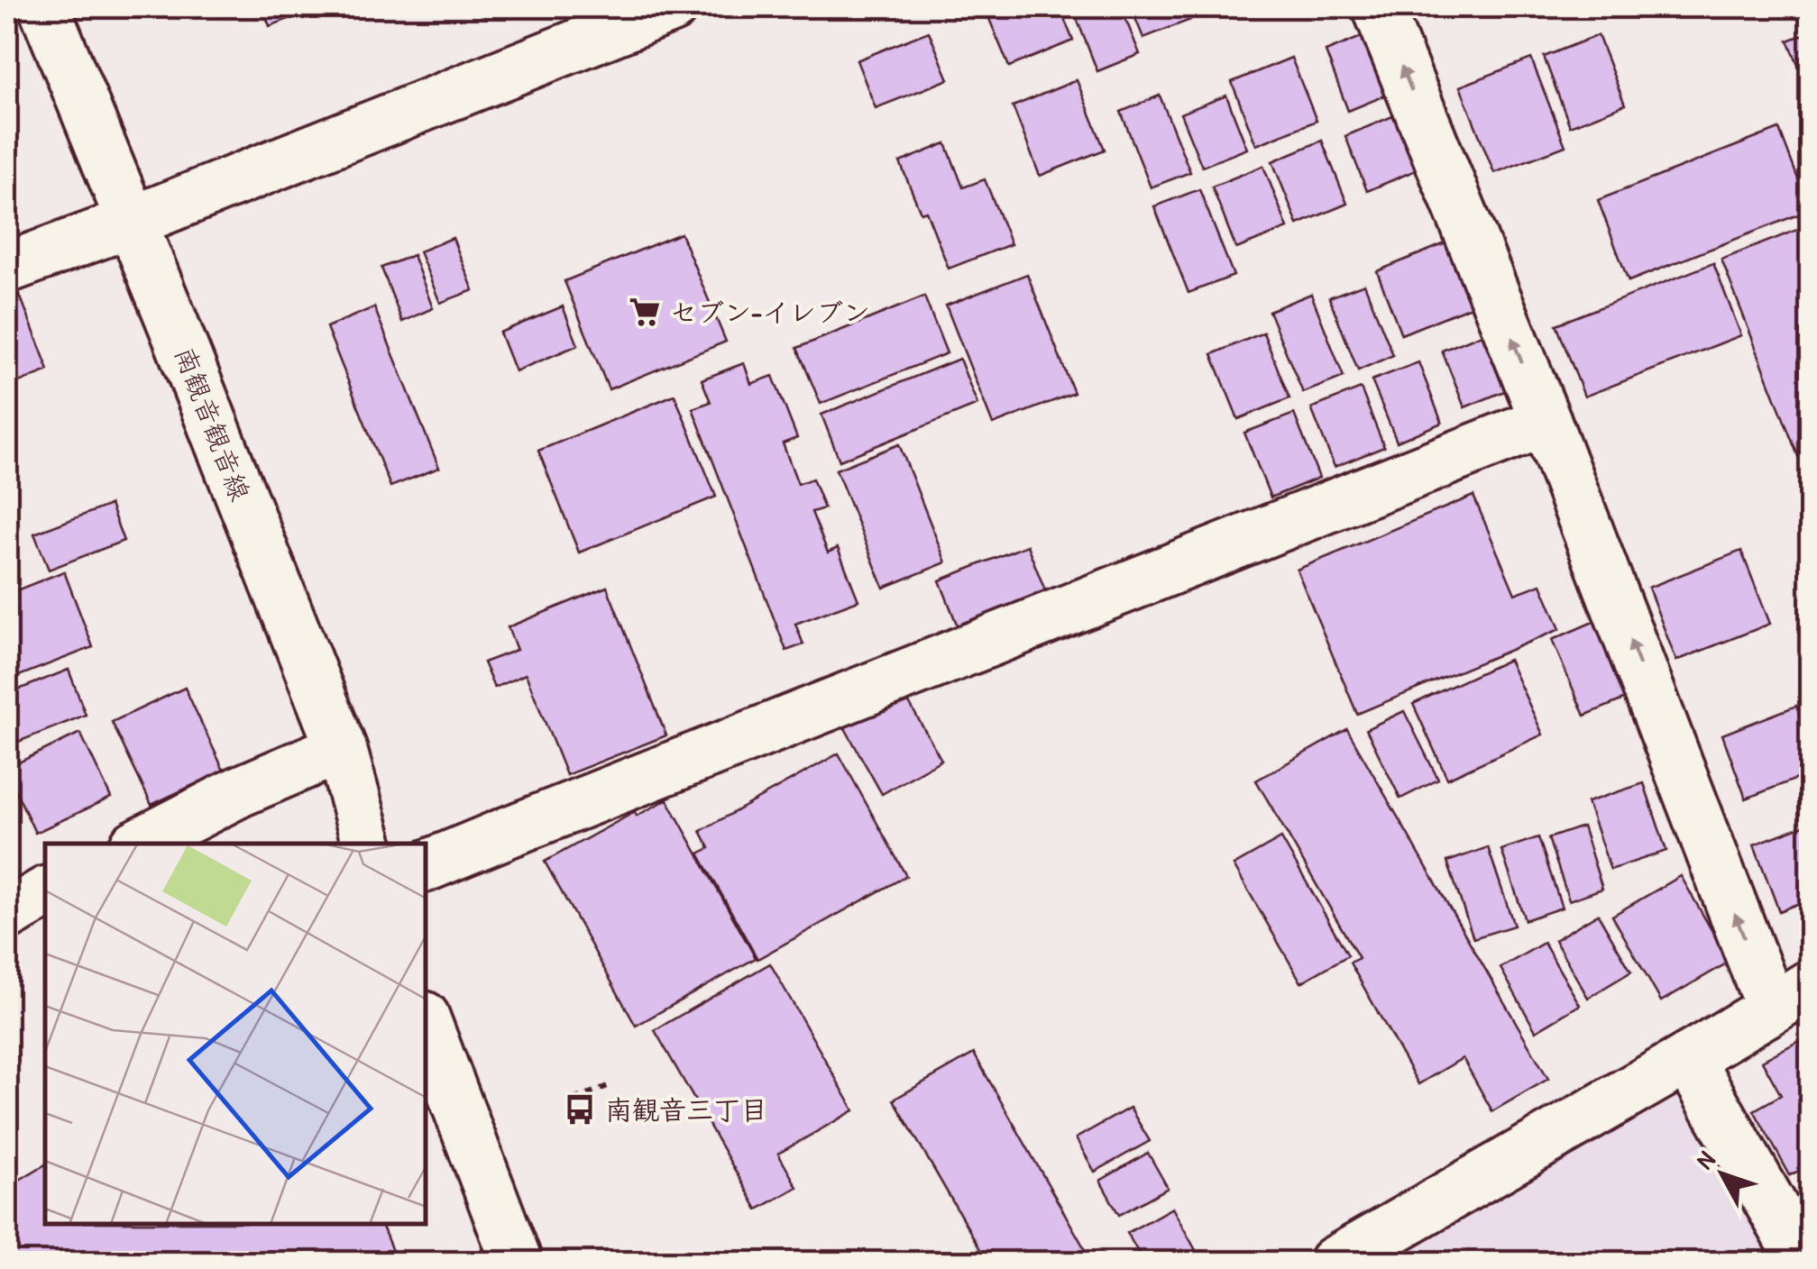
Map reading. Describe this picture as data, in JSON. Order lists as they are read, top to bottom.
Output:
{
  "streets": {
    "street": ["南観音観音線"]
  },
  "places": {
    "supermarket": ["セブン-イレブン"],
    "bus stop": ["南観音三丁目"]
  },
  "north": "top left"
}
